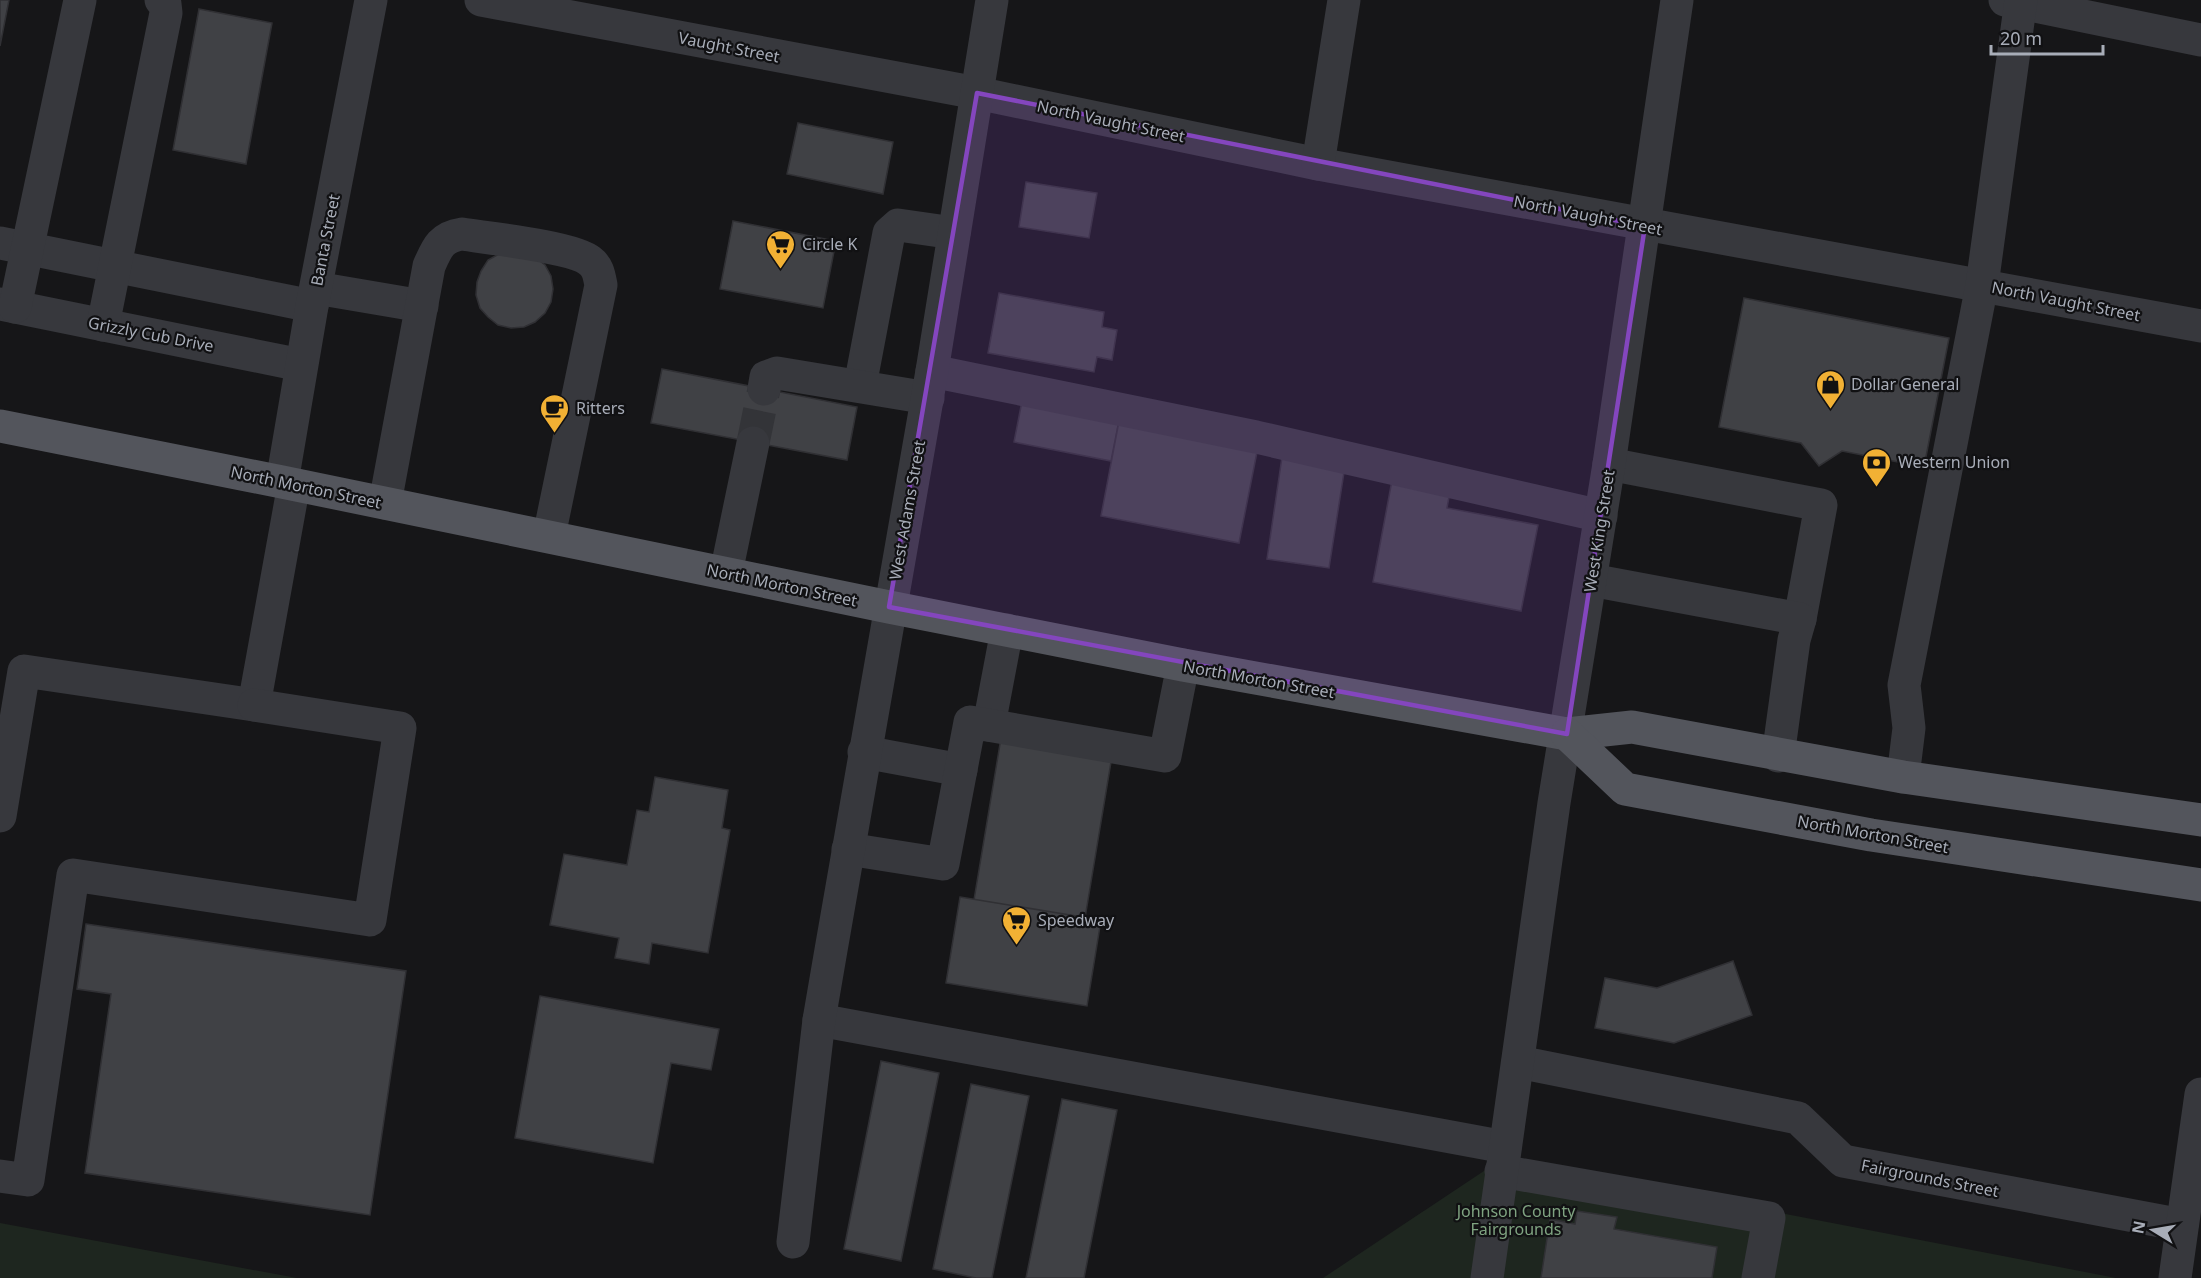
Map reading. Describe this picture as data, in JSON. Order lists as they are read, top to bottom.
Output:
{
  "streets": {
    "main road": ["North Morton Street"],
    "street": [
      "Vaught Street",
      "North Vaught Street",
      "Banta Street",
      "Grizzly Cub Drive",
      "West Adams Street",
      "West King Street",
      "Fairgrounds Street"
    ]
  },
  "crossings": [
    ["Vaught Street", "North Vaught Street"],
    ["Vaught Street", "West Adams Street"],
    ["North Vaught Street", "West Adams Street"],
    ["North Vaught Street", "West King Street"],
    ["Banta Street", "Grizzly Cub Drive"],
    ["Banta Street", "North Morton Street"],
    ["North Morton Street", "West Adams Street"],
    ["North Morton Street", "West King Street"],
    ["West King Street", "Fairgrounds Street"]
  ],
  "parks": ["Johnson County Fairgrounds"],
  "places": {
    "supermarket": ["Circle K", "Speedway"],
    "shop": ["Dollar General"],
    "cafe": ["Ritters"],
    "bank": ["Western Union"]
  },
  "scale_bar": "20 m",
  "north": "left"
}
